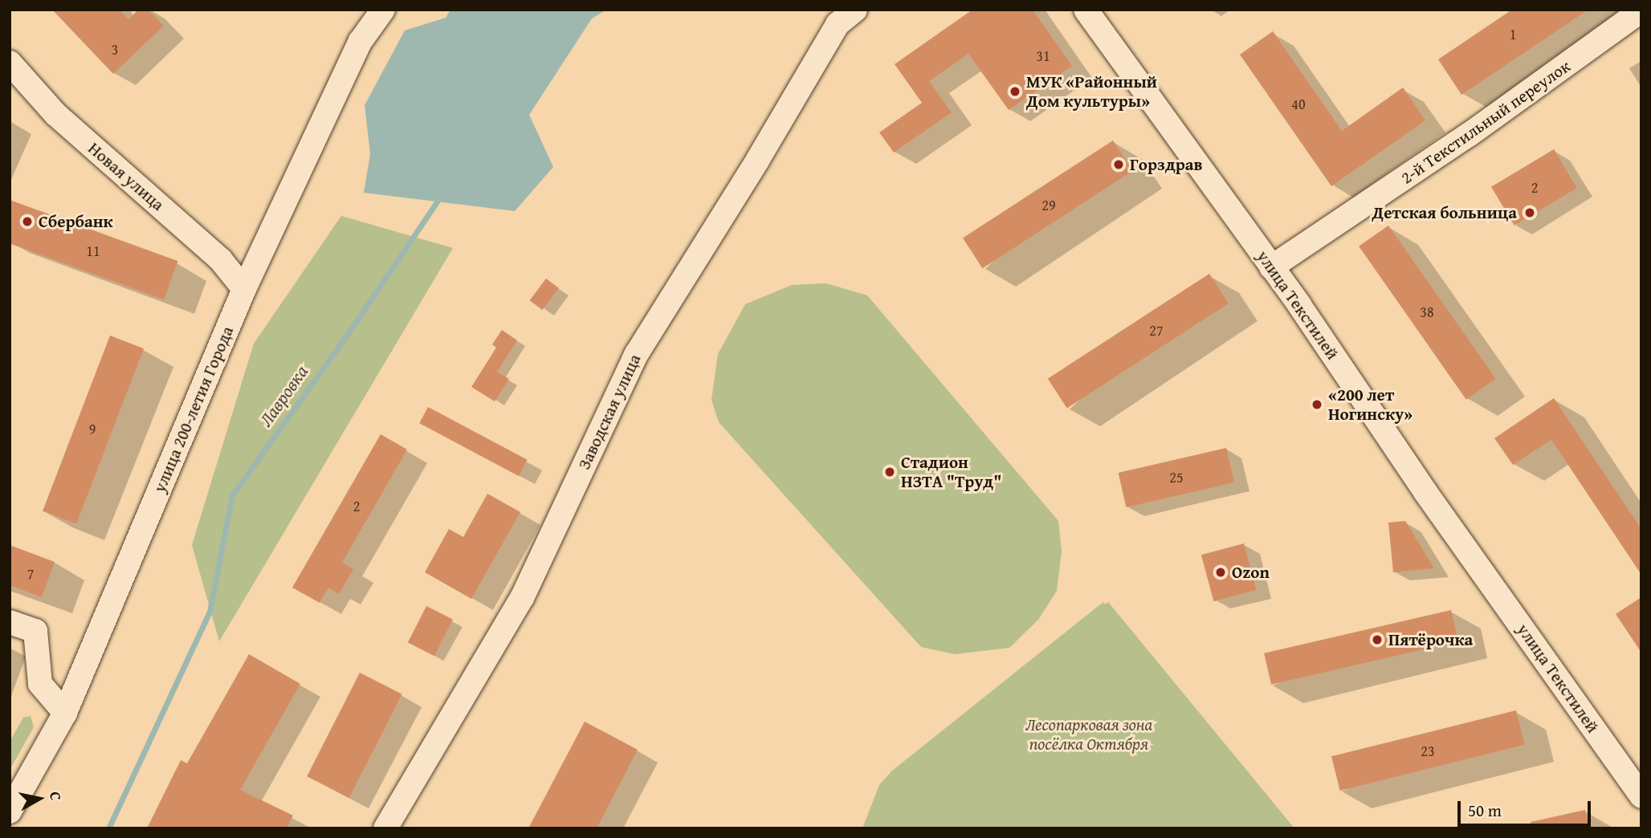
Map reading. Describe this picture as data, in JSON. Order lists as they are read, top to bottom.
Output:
{
  "streets": {
    "street": [
      "2-й Текстильный переулок",
      "Новая улица",
      "улица Текстилей",
      "улица 200-летия Города",
      "Заводская улица"
    ]
  },
  "crossings": [
    ["2-й Текстильный переулок", "улица Текстилей"],
    ["Новая улица", "улица 200-летия Города"]
  ],
  "water": ["Лавровка"],
  "parks": ["Лесопарковая зона посёлка Октября"],
  "places": [
    "МУК «Районный Дом культуры»",
    "Горздрав",
    "Детская больница",
    "Сбербанк",
    "«200 лет Ногинску»",
    "Стадион НЗТА \"Труд\"",
    "Ozon",
    "Пятёрочка"
  ],
  "house_numbers": [
    "1",
    "3",
    "31",
    "40",
    "2",
    "29",
    "11",
    "38",
    "27",
    "9",
    "25",
    "2",
    "7",
    "23"
  ],
  "scale_bar": "50 m",
  "north": "right"
}
